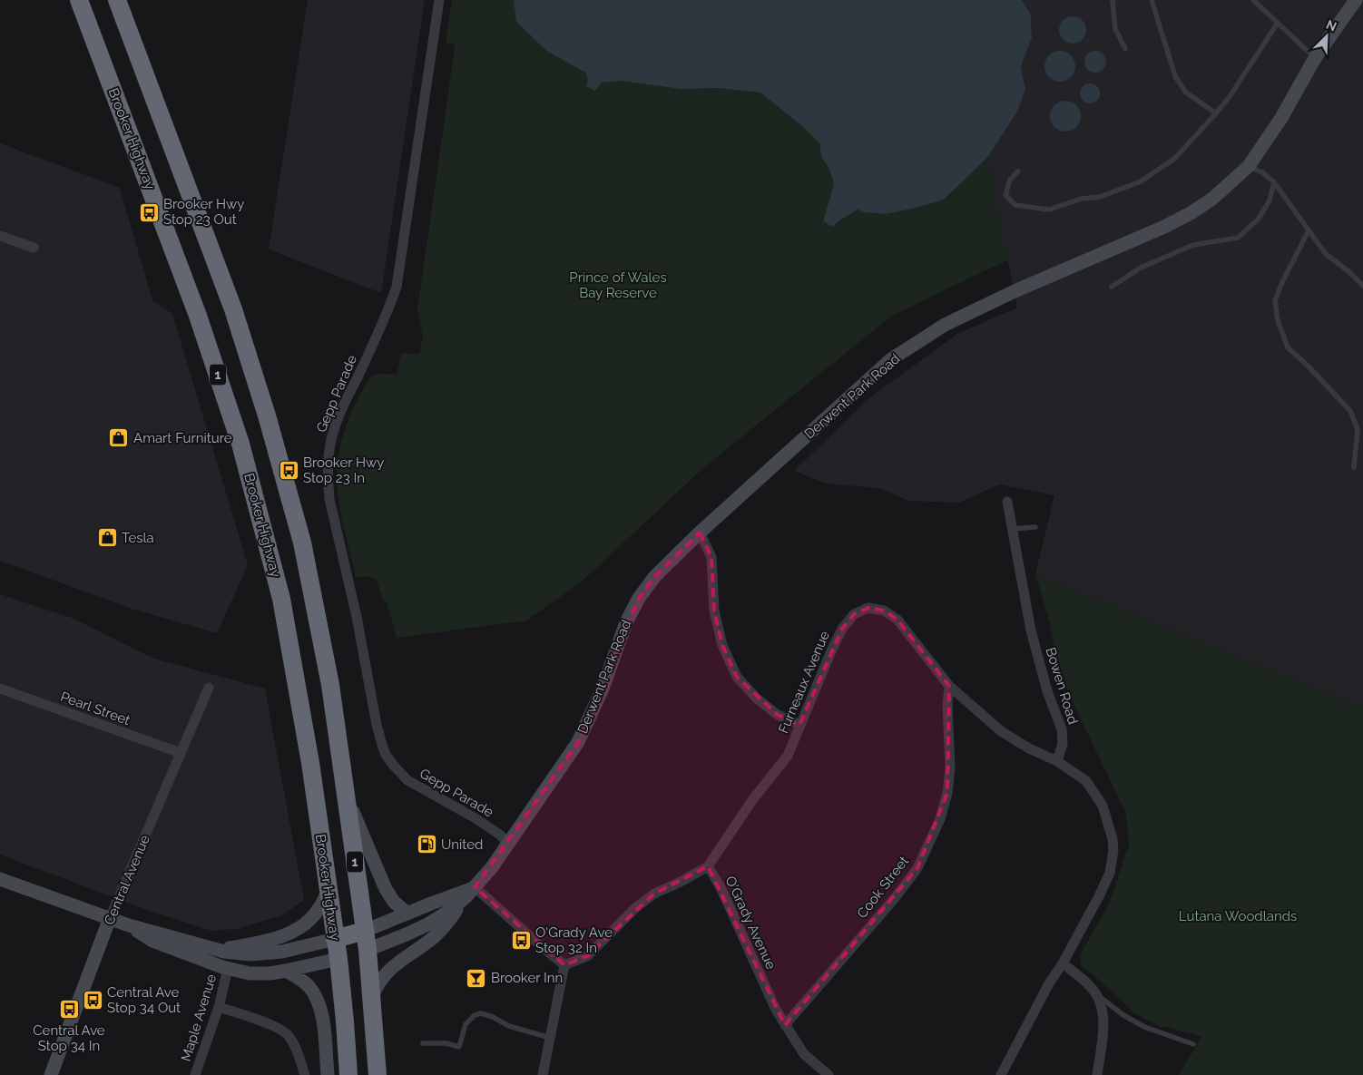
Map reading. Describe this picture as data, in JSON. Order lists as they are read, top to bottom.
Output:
{
  "streets": {
    "highway": ["Brooker Highway", "1", "Derwent Park Road"],
    "street": [
      "Gepp Parade",
      "Furneaux Avenue",
      "Bowen Road",
      "Pearl Street",
      "Central Avenue",
      "Cook Street",
      "O'Grady Avenue",
      "Maple Avenue"
    ]
  },
  "crossings": [
    ["Brooker Highway", "Derwent Park Road"],
    ["1", "Derwent Park Road"],
    ["Gepp Parade", "Derwent Park Road"],
    ["Derwent Park Road", "Central Avenue"],
    ["Derwent Park Road", "Maple Avenue"],
    ["Furneaux Avenue", "Bowen Road"],
    ["Furneaux Avenue", "Cook Street"],
    ["Furneaux Avenue", "O'Grady Avenue"],
    ["Pearl Street", "Central Avenue"],
    ["Cook Street", "O'Grady Avenue"]
  ],
  "parks": ["Prince of Wales Bay Reserve", "Lutana Woodlands"],
  "places": {
    "bus stop": [
      "Brooker Hwy Stop 23 Out",
      "Brooker Hwy Stop 23 In",
      "O'Grady Ave Stop 32 In",
      "Central Ave Stop 34 Out",
      "Central Ave Stop 34 In"
    ],
    "shop": ["Amart Furniture", "Tesla"],
    "fuel station": ["United"],
    "bar": ["Brooker Inn"]
  },
  "north": "top right"
}
